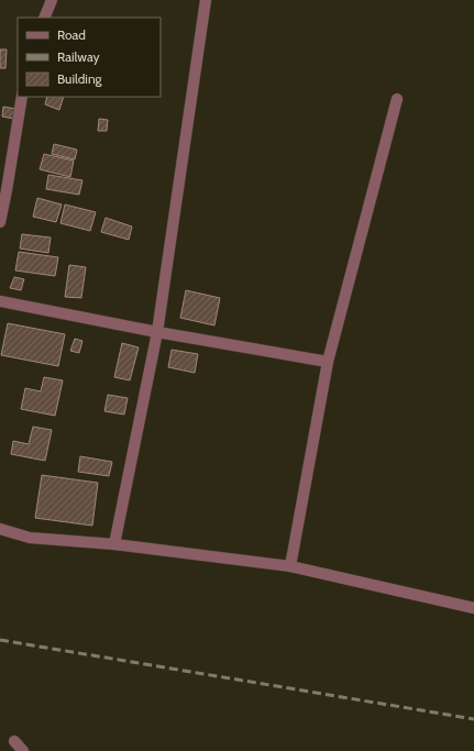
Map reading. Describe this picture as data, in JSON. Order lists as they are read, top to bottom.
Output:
{
  "legend": ["Road", "Railway", "Building"]
}
